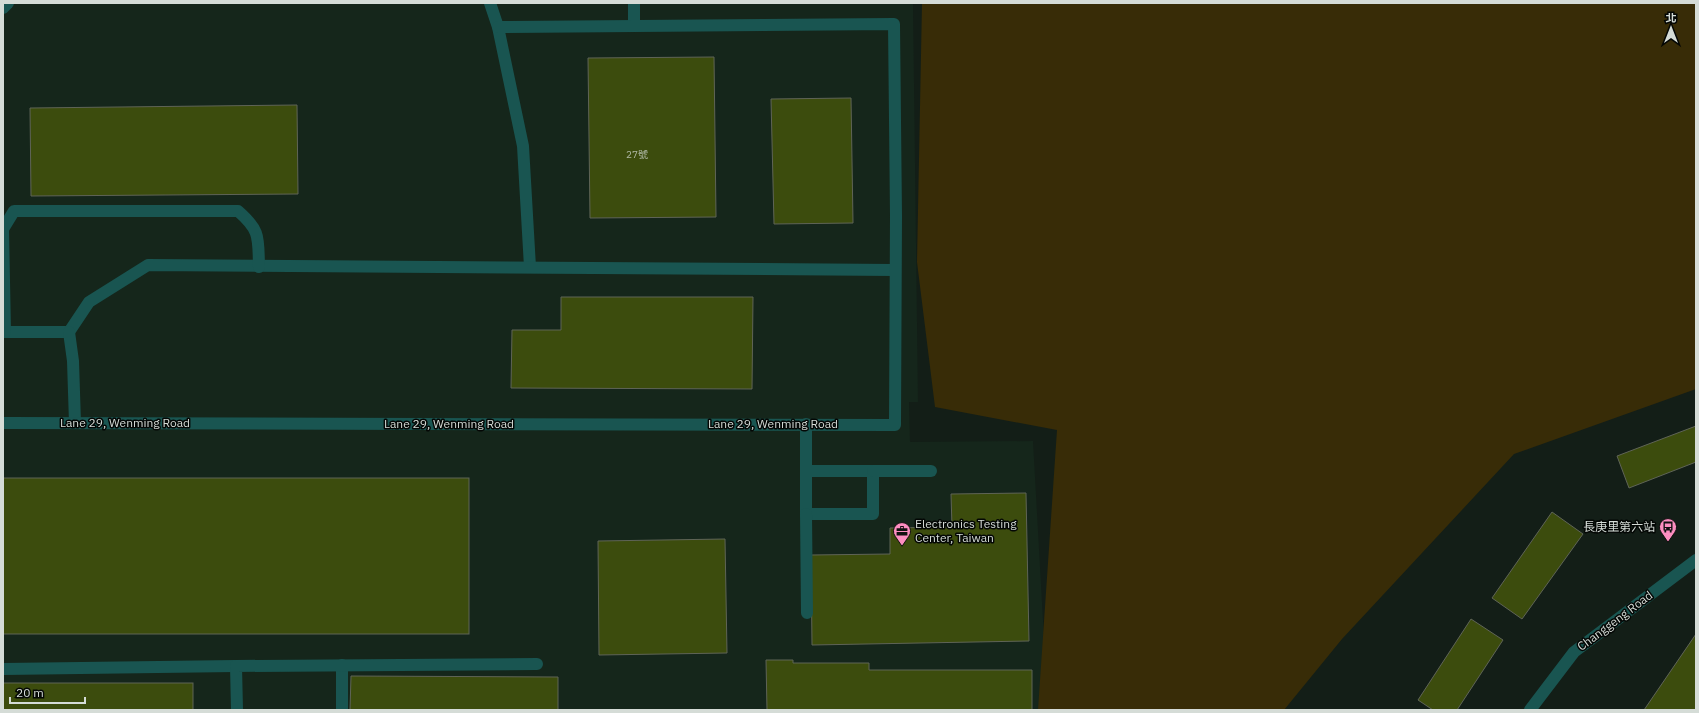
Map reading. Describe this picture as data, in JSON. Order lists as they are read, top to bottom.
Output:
{
  "streets": {
    "street": ["Lane 29, Wenming Road", "Changgeng Road"]
  },
  "places": {
    "bus stop": ["長庚里第六站"],
    "office": ["Electronics Testing Center, Taiwan"]
  },
  "house_numbers": ["27號"],
  "scale_bar": "20 m",
  "north": "top"
}
